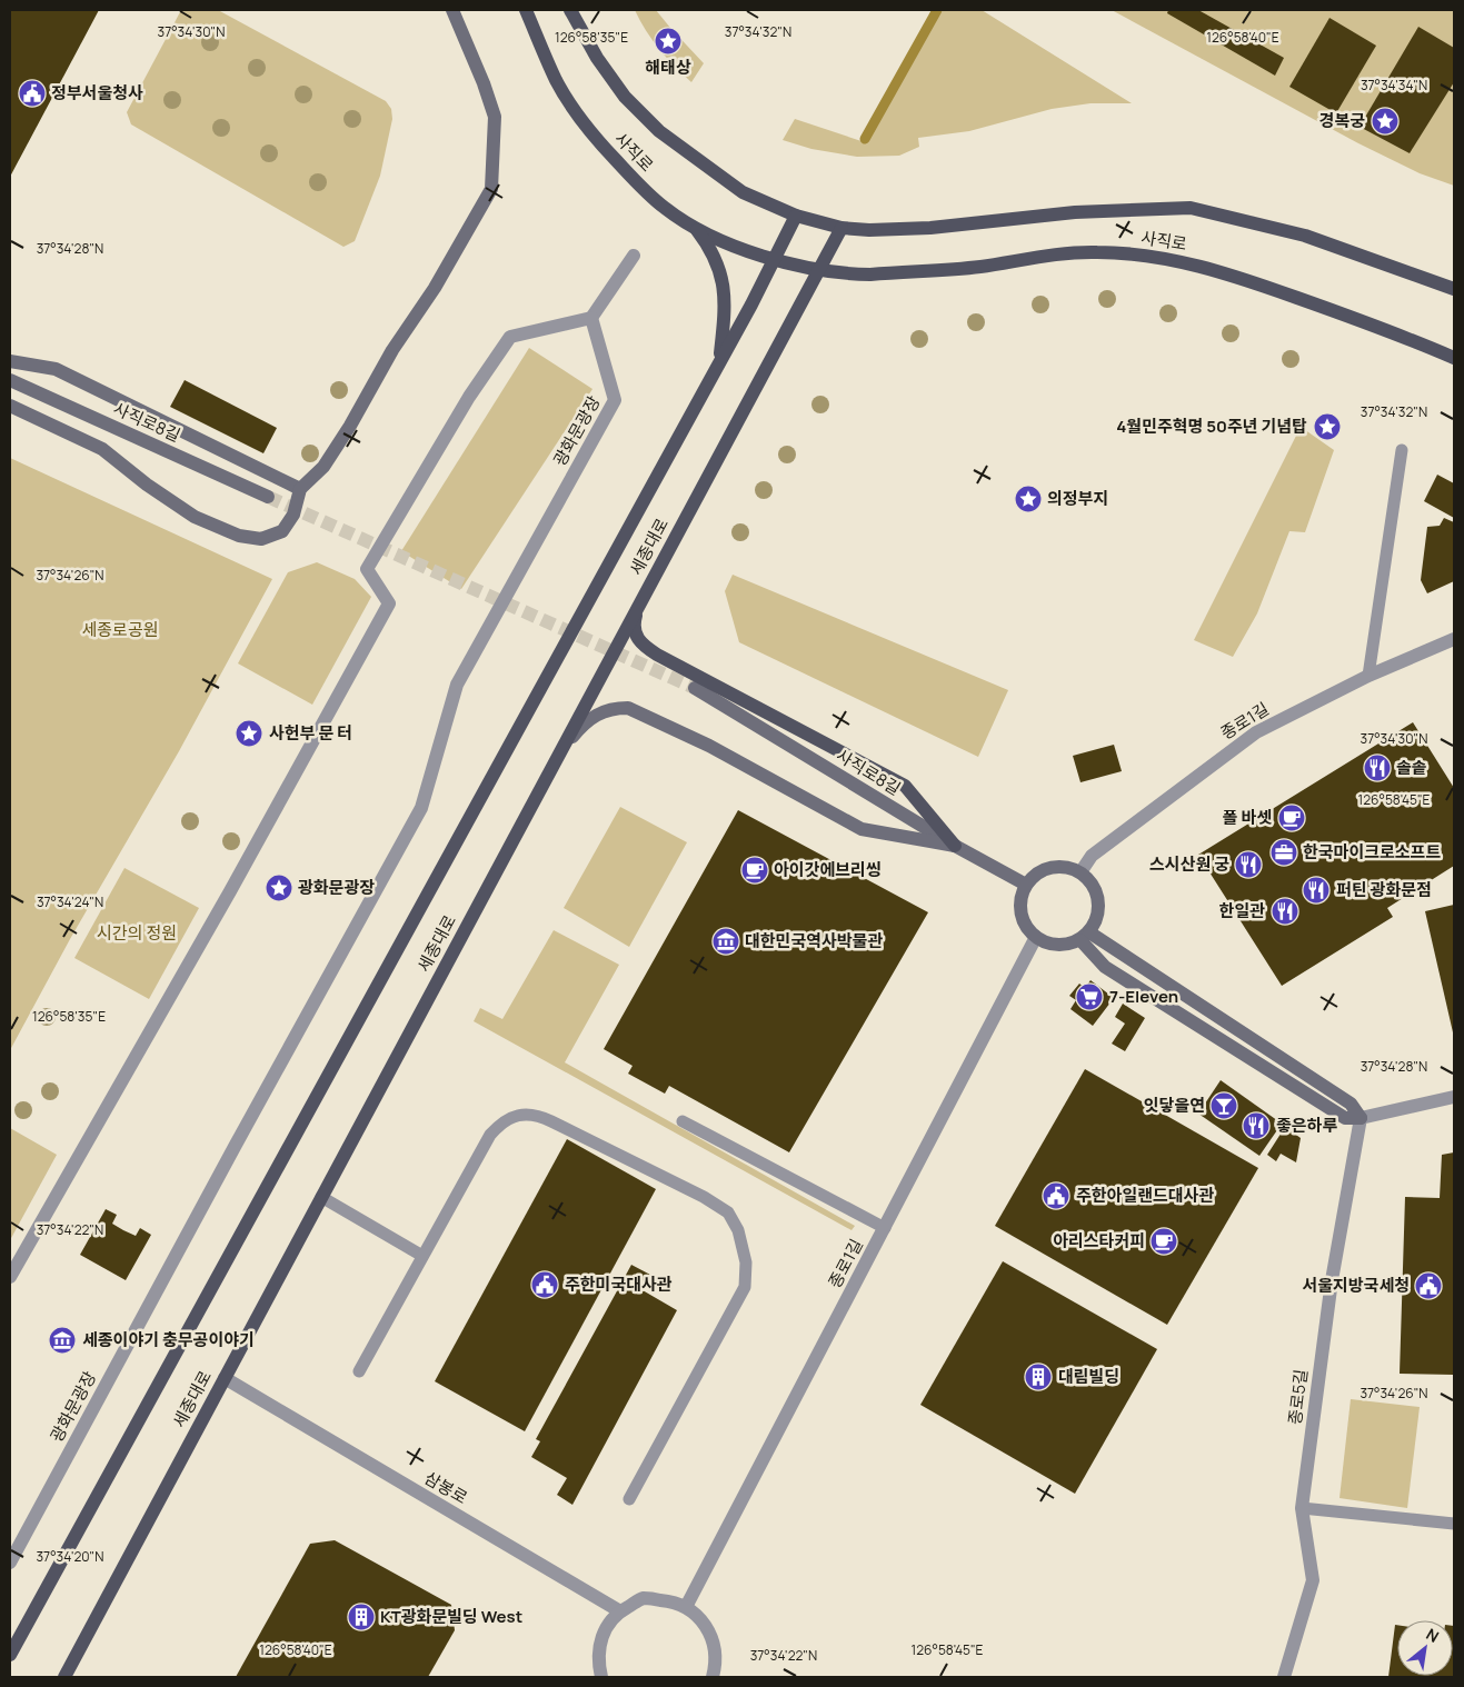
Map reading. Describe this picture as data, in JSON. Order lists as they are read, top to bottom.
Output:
{
  "streets": {
    "main road": ["사직로", "세종대로"],
    "street": [
      "사직로8길",
      "광화문광장",
      "종로1길",
      "종로5길",
      "삼봉로"
    ]
  },
  "crossings": [
    ["사직로", "세종대로"],
    ["사직로8길", "종로1길"],
    ["세종대로", "삼봉로"]
  ],
  "parks": ["세종로공원", "시간의 정원"],
  "places": {
    "place": [
      "해태상",
      "경복궁",
      "4월민주혁명 50주년 기념탑",
      "의정부지",
      "사헌부 문 터",
      "광화문광장"
    ],
    "public building": [
      "정부서울청사",
      "주한아일랜드대사관",
      "주한미국대사관",
      "서울지방국세청"
    ],
    "restaurant": [
      "솔솥",
      "스시산원 궁",
      "퍼틴 광화문점",
      "한일관",
      "좋은하루"
    ],
    "cafe": ["폴 바셋", "아이갓에브리씽", "아리스타커피"],
    "office": ["한국마이크로소프트"],
    "museum": ["대한민국역사박물관", "세종이야기 충무공이야기"],
    "supermarket": ["7-Eleven"],
    "bar": ["잇닿을연"],
    "building": ["대림빌딩", "KT광화문빌딩 West"]
  },
  "north": "top right",
  "coordinates": [
    "37°34'30\"N",
    "37°34'32\"N",
    "126°58'35\"E",
    "126°58'40\"E",
    "37°34'34\"N",
    "37°34'28\"N",
    "37°34'26\"N",
    "126°58'45\"E",
    "37°34'24\"N",
    "37°34'22\"N",
    "37°34'20\"N"
  ]
}
